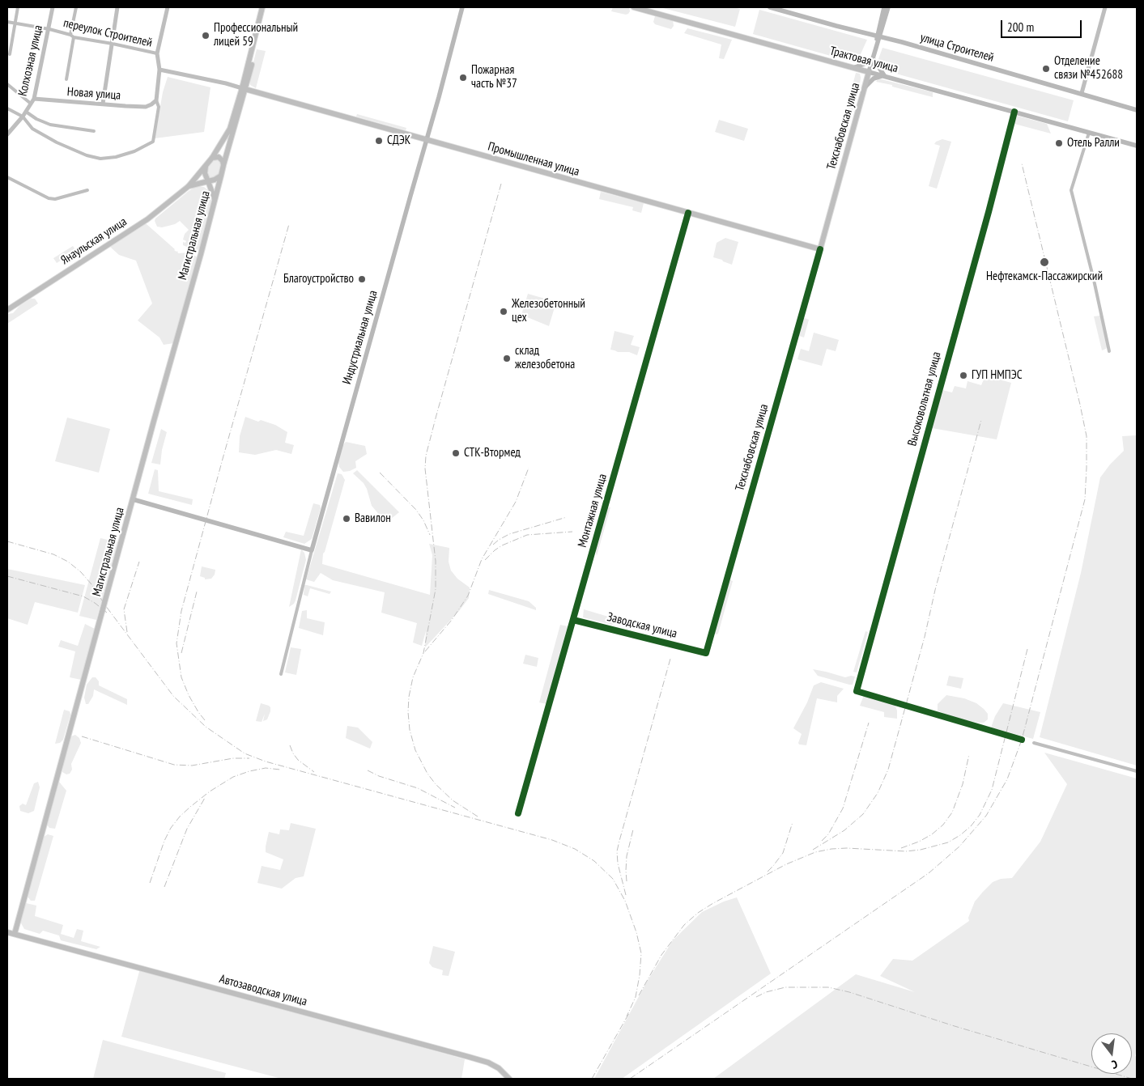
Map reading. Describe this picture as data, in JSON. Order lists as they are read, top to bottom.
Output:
{
  "streets": {
    "main road": [
      "улица Строителей",
      "Трактовая улица",
      "Техснабовская улица",
      "Промышленная улица",
      "Магистральная улица",
      "Янаульская улица",
      "Индустриальная улица",
      "Автозаводская улица"
    ],
    "street": [
      "переулок Строителей",
      "Колхозная улица",
      "Новая улица",
      "Высоковольтная улица",
      "Монтажная улица",
      "Заводская улица"
    ]
  },
  "crossings": [
    ["переулок Строителей", "Колхозная улица"],
    ["Трактовая улица", "Техснабовская улица"],
    ["Трактовая улица", "Высоковольтная улица"],
    ["Колхозная улица", "Новая улица"],
    ["Техснабовская улица", "Промышленная улица"],
    ["Техснабовская улица", "Заводская улица"],
    ["Промышленная улица", "Магистральная улица"],
    ["Промышленная улица", "Индустриальная улица"],
    ["Промышленная улица", "Монтажная улица"],
    ["Магистральная улица", "Янаульская улица"],
    ["Магистральная улица", "Автозаводская улица"],
    ["Монтажная улица", "Заводская улица"]
  ],
  "places": [
    "Профессиональный лицей 59",
    "Отделение связи №452688",
    "Пожарная часть №37",
    "СДЭК",
    "Отель Ралли",
    "Нефтекамск-Пассажирский",
    "Благоустройство",
    "Железобетонный цех",
    "склад железобетона",
    "ГУП НМПЭС",
    "СТК-Втормед",
    "Вавилон"
  ],
  "scale_bar": "200 m",
  "north": "bottom"
}
